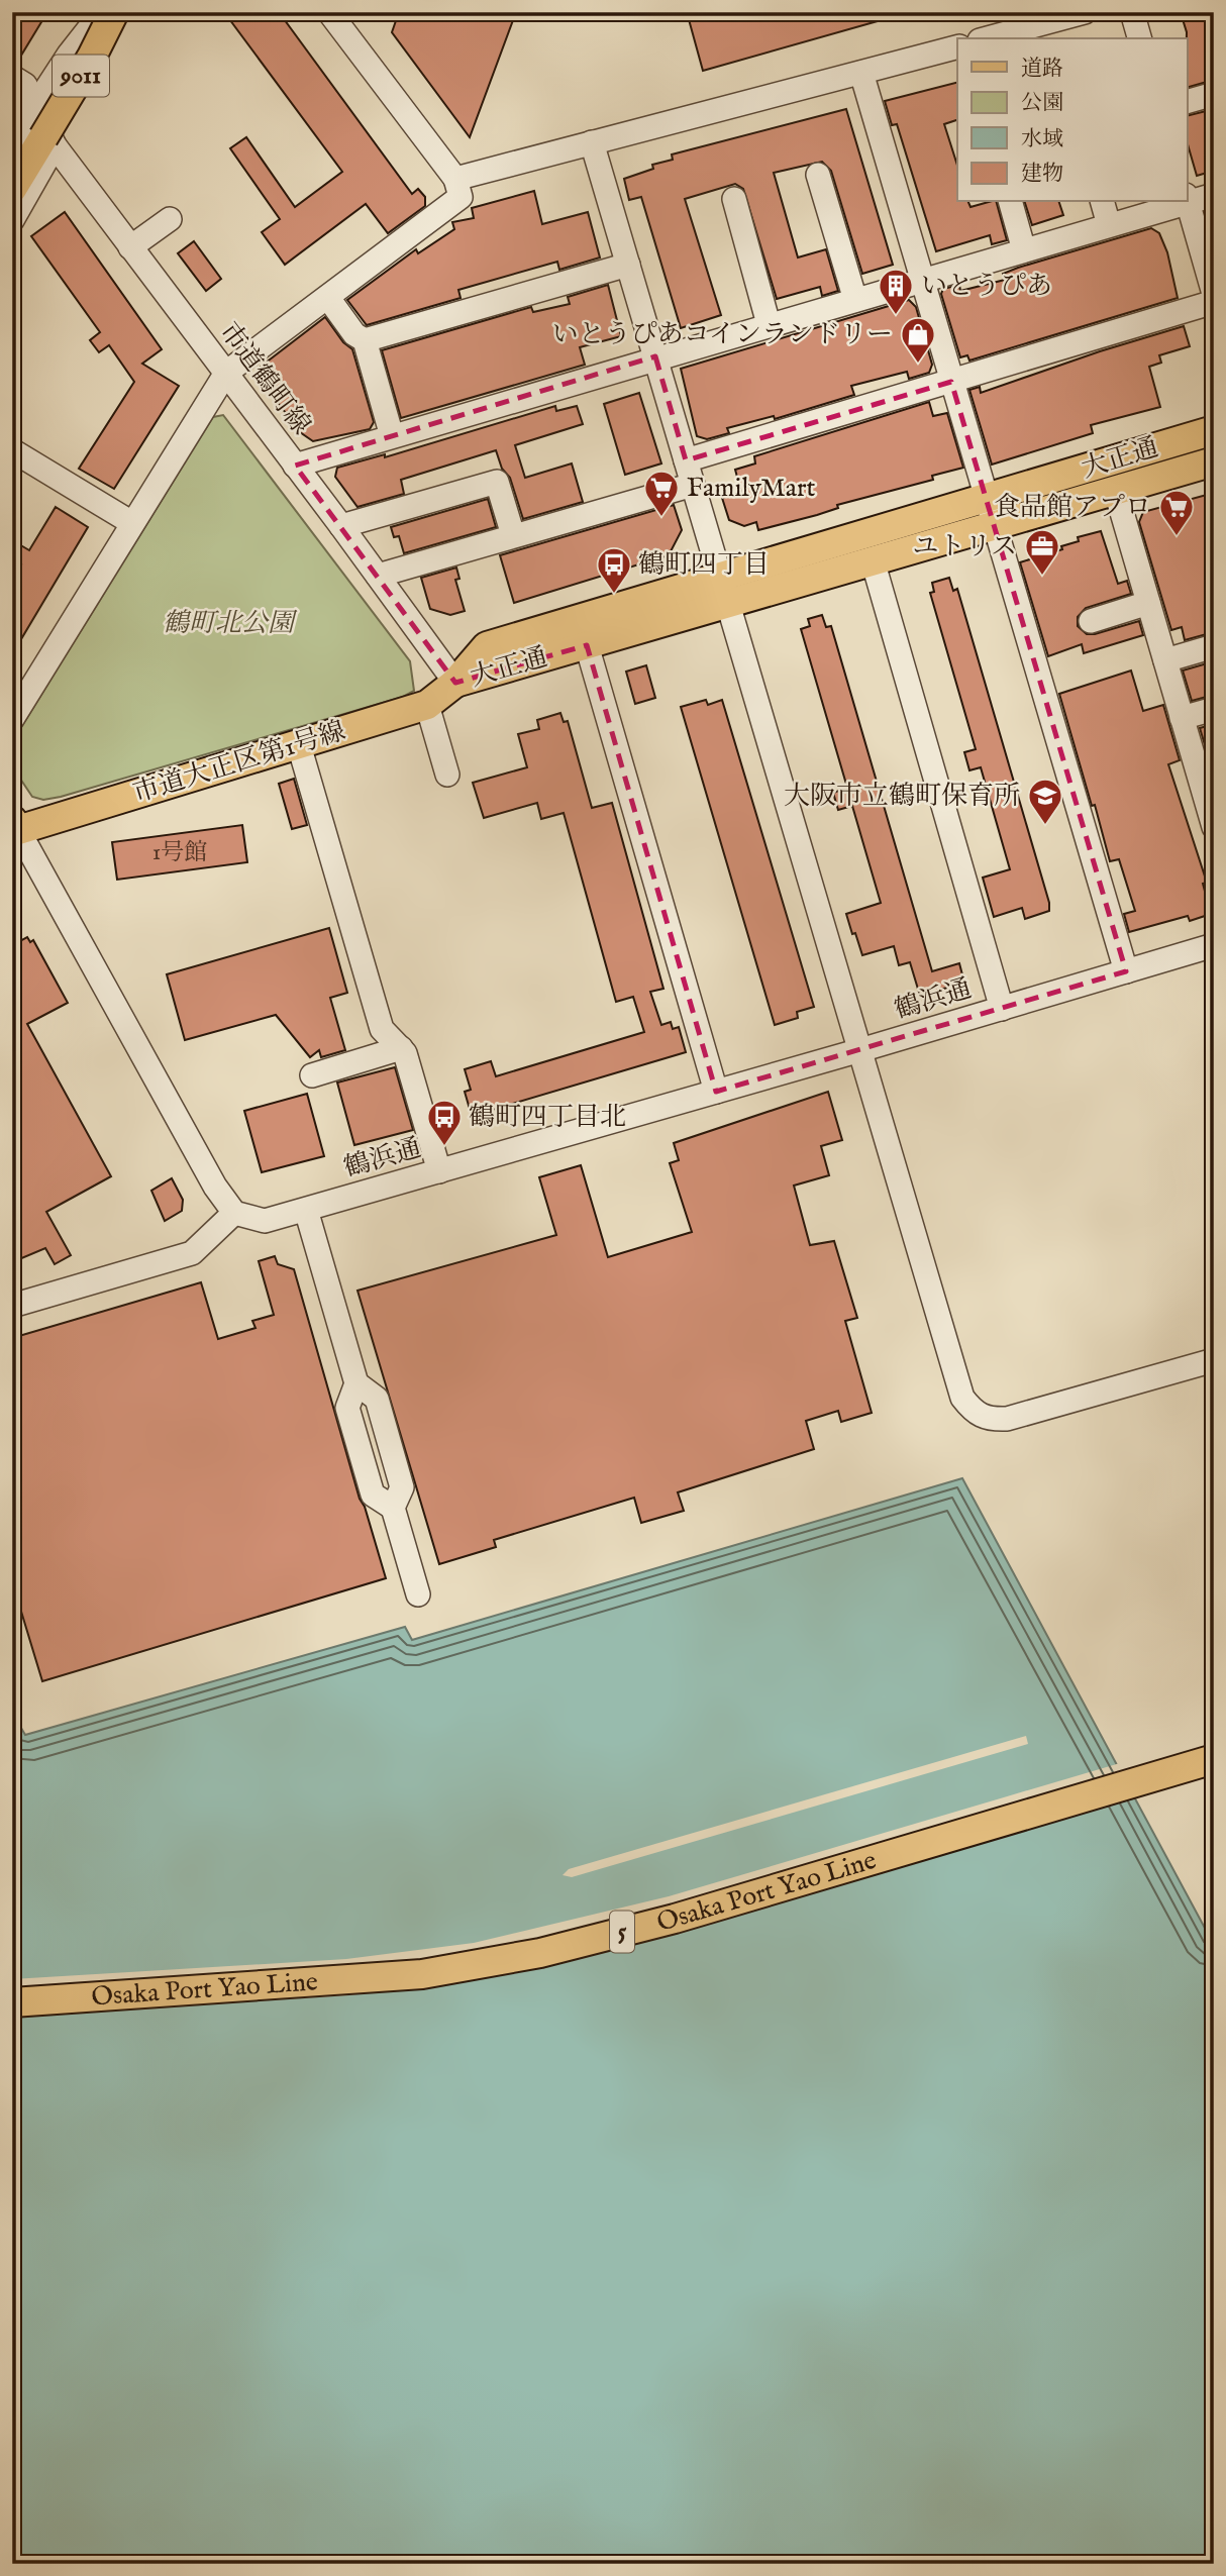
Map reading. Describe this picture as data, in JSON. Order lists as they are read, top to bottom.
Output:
{
  "streets": {
    "main road": [
      "9011",
      "大正通",
      "市道大正区第1号線",
      "Osaka Port Yao Line",
      "5"
    ],
    "street": ["市道鶴町線", "鶴浜通"]
  },
  "crossings": [
    ["市道鶴町線", "大正通"],
    ["市道鶴町線", "市道大正区第1号線"],
    ["大正通", "市道大正区第1号線"]
  ],
  "parks": ["鶴町北公園"],
  "places": {
    "building": ["いとうぴあ"],
    "shop": ["いとうぴあコインランドリー"],
    "supermarket": ["FamilyMart", "食品館アプロ"],
    "office": ["ユトリス"],
    "bus stop": ["鶴町四丁目", "鶴町四丁目北"],
    "school or university": ["大阪市立鶴町保育所"]
  },
  "house_numbers": ["1号館"],
  "legend": [
    "道路",
    "公園",
    "水域",
    "建物"
  ]
}
